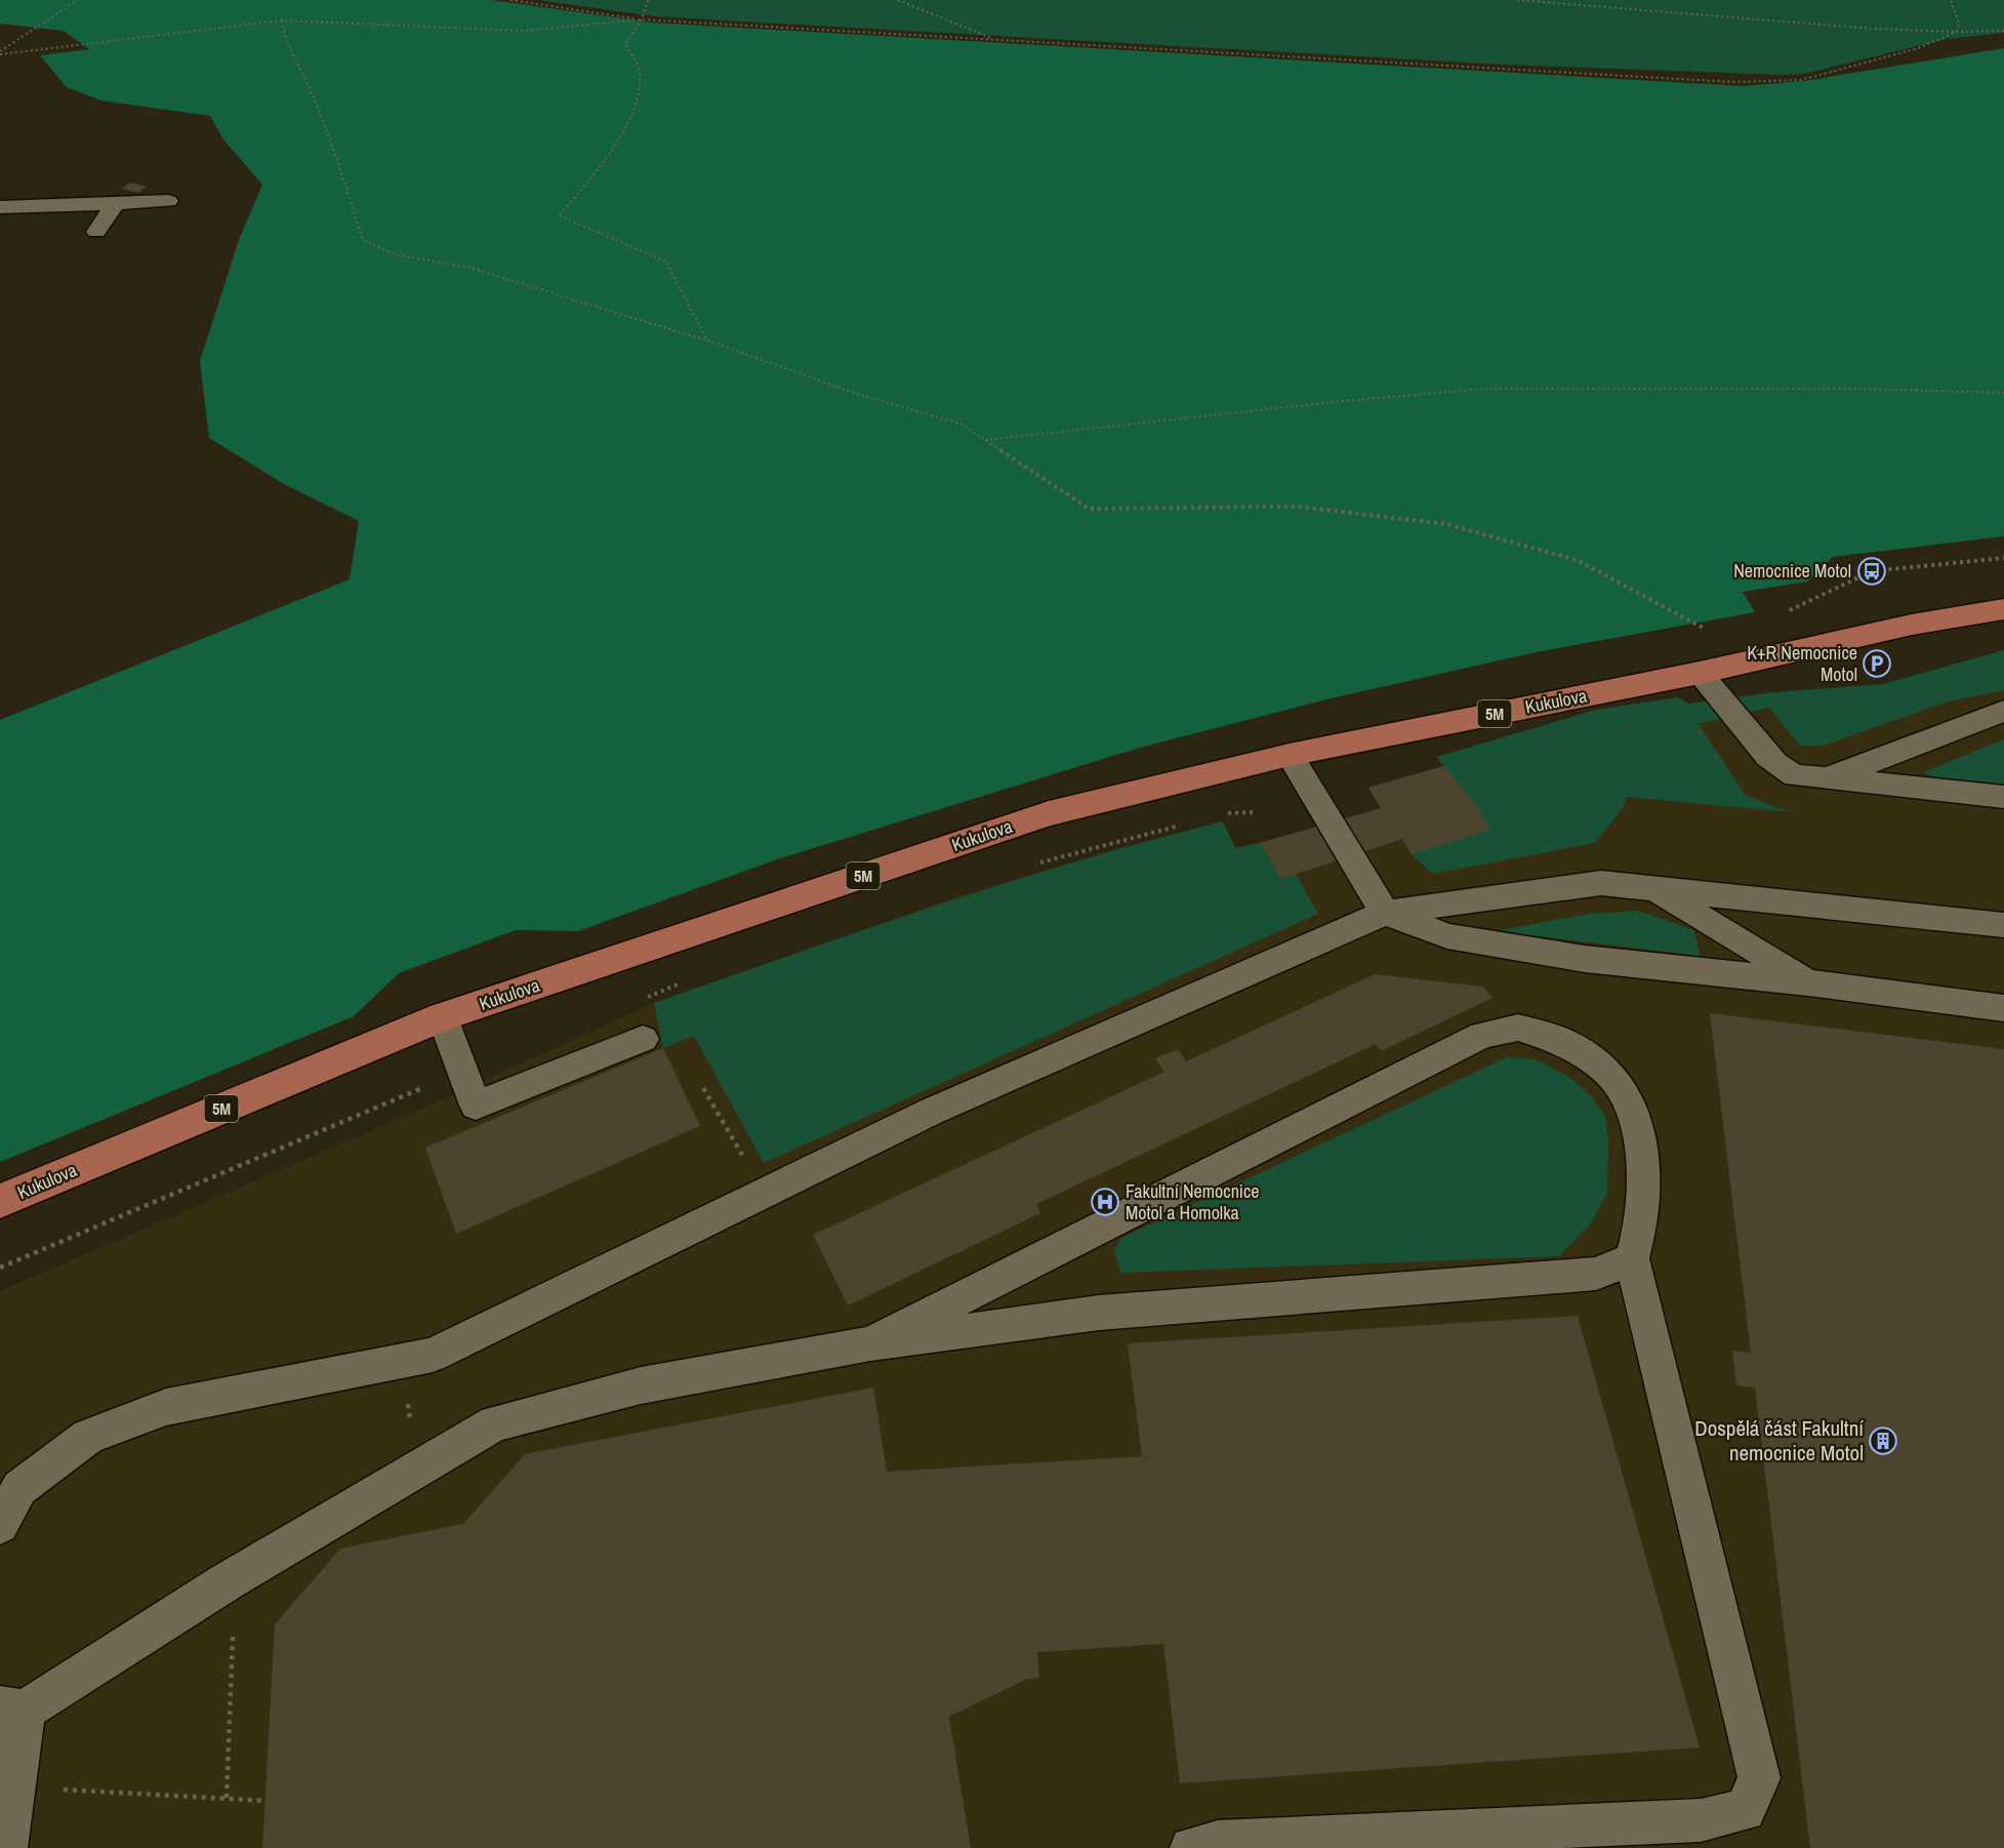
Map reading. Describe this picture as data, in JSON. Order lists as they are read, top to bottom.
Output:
{
  "streets": {
    "main road": ["Kukulova", "5M"]
  },
  "places": {
    "bus stop": ["Nemocnice Motol"],
    "parking": ["K+R Nemocnice Motol"],
    "hospital": ["Fakultní Nemocnice Motol a Homolka"],
    "building": ["Dospělá část Fakultní nemocnice Motol"]
  }
}
